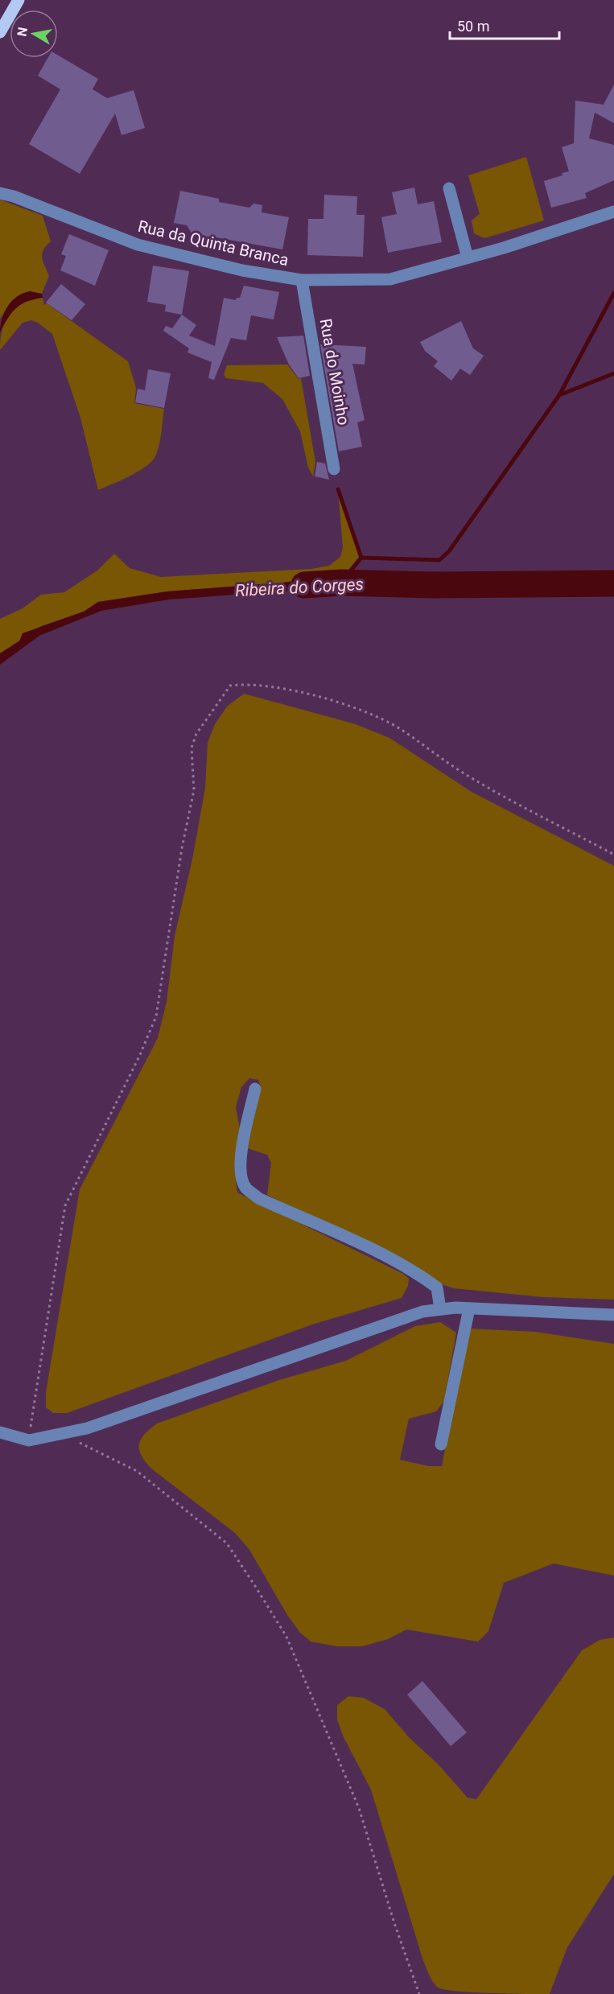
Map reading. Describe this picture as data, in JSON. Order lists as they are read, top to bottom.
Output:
{
  "streets": {
    "street": ["Rua da Quinta Branca", "Rua do Moinho"]
  },
  "crossings": [
    ["Rua da Quinta Branca", "Rua do Moinho"]
  ],
  "water": ["Ribeira do Corges"],
  "scale_bar": "50 m",
  "north": "left"
}
